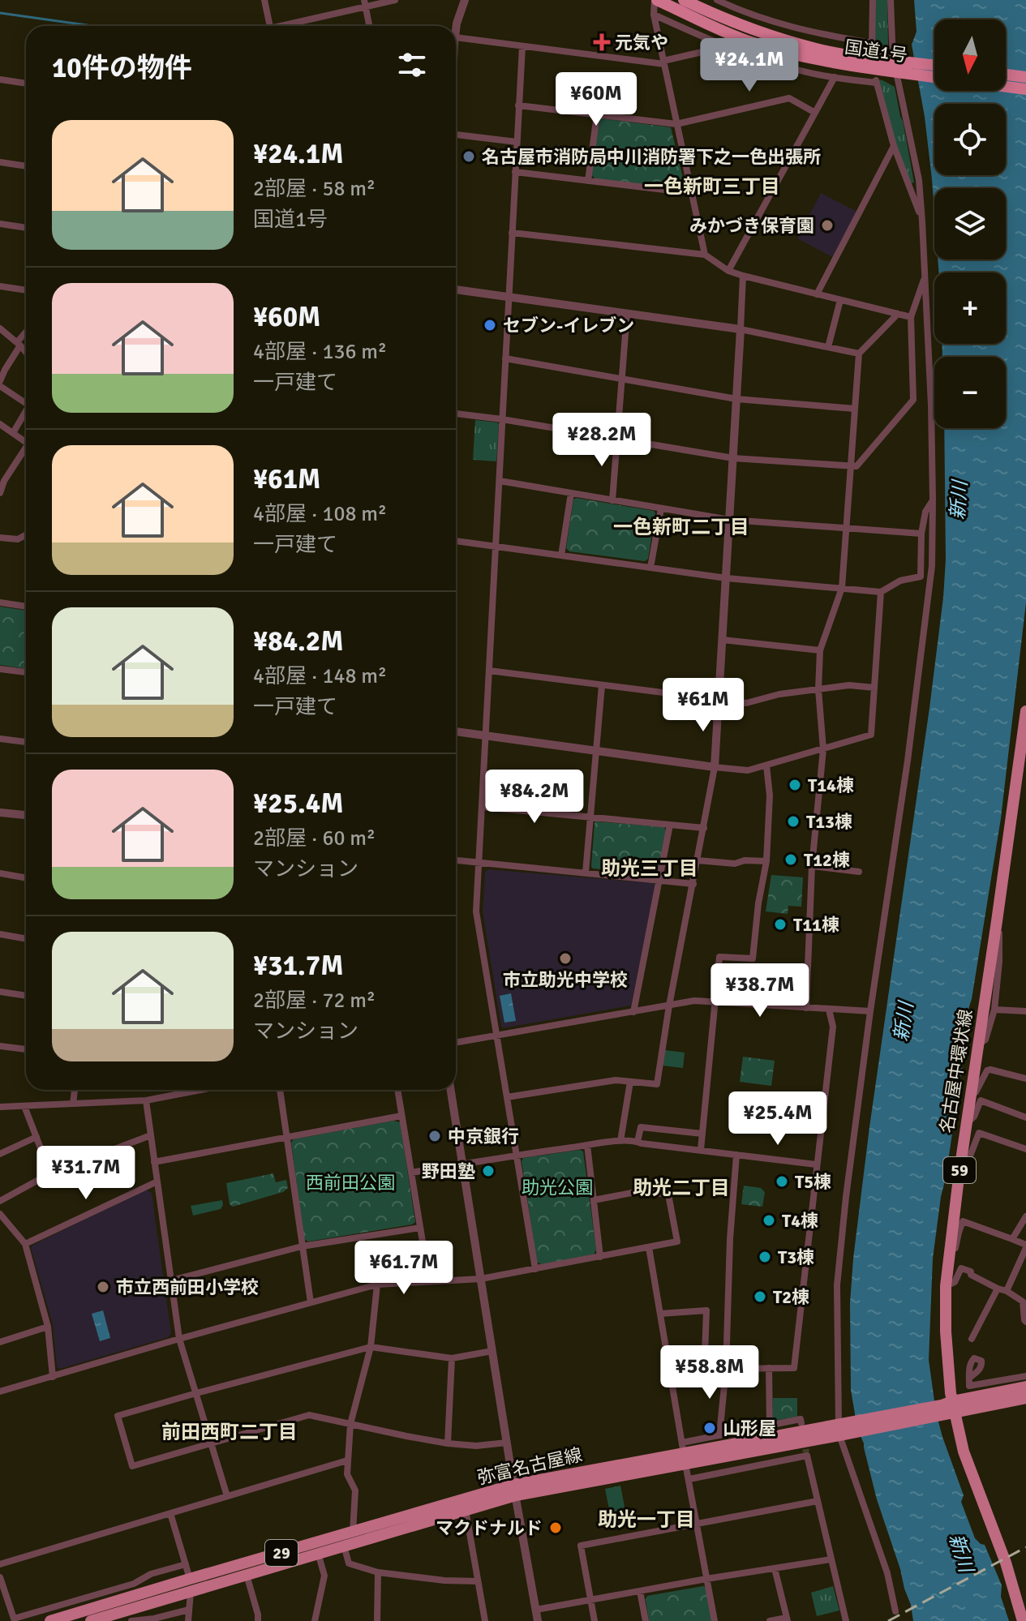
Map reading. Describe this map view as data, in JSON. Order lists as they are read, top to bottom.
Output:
{
  "streets": {
    "highway": ["国道1号"],
    "main road": [
      "名古屋中環状線",
      "59",
      "弥富名古屋線",
      "29"
    ]
  },
  "crossings": [
    ["名古屋中環状線", "弥富名古屋線"]
  ],
  "districts": [
    "一色新町三丁目",
    "一色新町二丁目",
    "助光三丁目",
    "助光二丁目",
    "前田西町二丁目",
    "助光一丁目"
  ],
  "water": ["新川"],
  "parks": ["西前田公園", "助光公園"],
  "places": {
    "health": ["元気や"],
    "other": [
      "名古屋市消防局中川消防署下之一色出張所",
      "みかづき保育園",
      "セブン-イレブン",
      "T14棟",
      "T13棟",
      "T12棟",
      "T11棟",
      "市立助光中学校",
      "中京銀行",
      "野田塾",
      "T5棟",
      "T4棟",
      "T3棟",
      "市立西前田小学校",
      "T2棟",
      "山形屋",
      "マクドナルド"
    ]
  },
  "north": "bottom",
  "page": {
    "map_buttons": ["+", "−"],
    "heading": "10件の物件",
    "price": [
      "¥24.1M",
      "¥60M",
      "¥28.2M",
      "¥61M",
      "¥84.2M",
      "¥38.7M",
      "¥25.4M",
      "¥31.7M",
      "¥61.7M",
      "¥58.8M"
    ],
    "list": [
      {
        "name": "¥24.1M",
        "note": "2部屋 · 58 m² · 国道1号"
      },
      {
        "name": "¥60M",
        "note": "4部屋 · 136 m² · 一戸建て"
      },
      {
        "name": "¥61M",
        "note": "4部屋 · 108 m² · 一戸建て"
      },
      {
        "name": "¥84.2M",
        "note": "4部屋 · 148 m² · 一戸建て"
      },
      {
        "name": "¥25.4M",
        "note": "2部屋 · 60 m² · マンション"
      },
      {
        "name": "¥31.7M",
        "note": "2部屋 · 72 m² · マンション"
      }
    ]
  }
}
